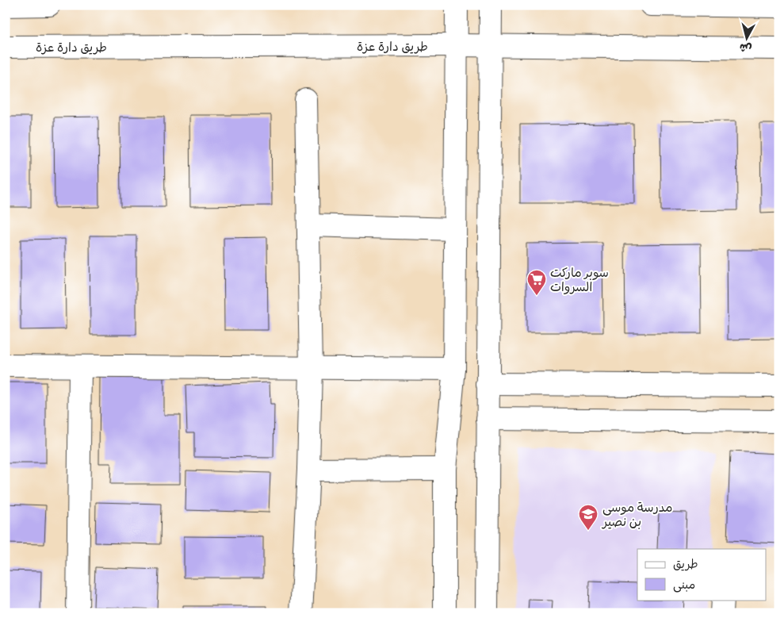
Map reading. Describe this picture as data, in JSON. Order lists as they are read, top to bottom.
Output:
{
  "streets": {
    "street": ["طريق دارة عزة"]
  },
  "places": {
    "supermarket": ["سوبر ماركت السروات"],
    "school or university": ["مدرسة موسى بن نصير"]
  },
  "legend": ["طريق", "مبنى"],
  "north": "bottom"
}
